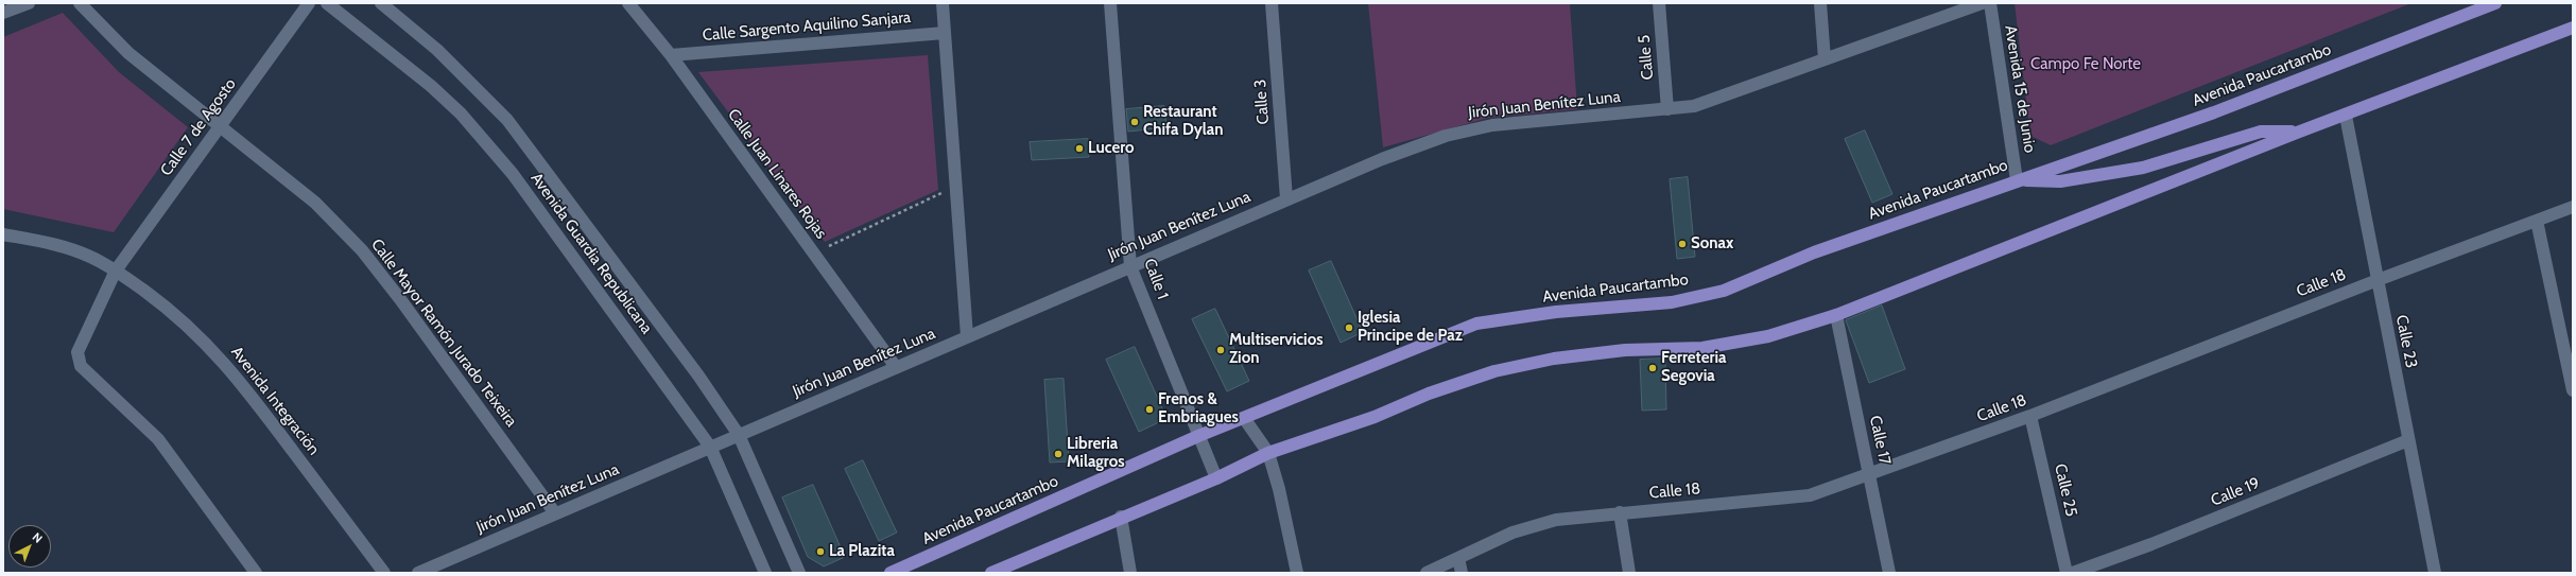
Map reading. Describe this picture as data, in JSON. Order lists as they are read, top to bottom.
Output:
{
  "streets": {
    "main road": ["Avenida Paucartambo"],
    "street": [
      "Calle Sargento Aquilino Sanjara",
      "Calle 5",
      "Avenida 15 de Junio",
      "Calle 3",
      "Jirón Juan Benítez Luna",
      "Calle 7 de Agosto",
      "Calle Juan Linares Rojas",
      "Avenida Guardia Republicana",
      "Calle 1",
      "Calle 18",
      "Calle Mayor Ramón Jurado Teixeira",
      "Calle 23",
      "Avenida Integración",
      "Calle 17",
      "Calle 25",
      "Calle 19"
    ]
  },
  "crossings": [
    ["Calle Sargento Aquilino Sanjara", "Calle Juan Linares Rojas"],
    ["Calle 5", "Jirón Juan Benítez Luna"],
    ["Avenida Paucartambo", "Avenida 15 de Junio"],
    ["Avenida Paucartambo", "Calle 1"],
    ["Calle 3", "Jirón Juan Benítez Luna"],
    ["Jirón Juan Benítez Luna", "Calle Juan Linares Rojas"],
    ["Jirón Juan Benítez Luna", "Avenida Guardia Republicana"],
    ["Jirón Juan Benítez Luna", "Calle 1"],
    ["Jirón Juan Benítez Luna", "Calle Mayor Ramón Jurado Teixeira"],
    ["Calle 7 de Agosto", "Calle Mayor Ramón Jurado Teixeira"],
    ["Calle 7 de Agosto", "Avenida Integración"],
    ["Calle 18", "Calle 23"],
    ["Calle 18", "Calle 17"],
    ["Calle 18", "Calle 25"],
    ["Calle 23", "Calle 19"]
  ],
  "parks": ["Campo Fe Norte"],
  "places": [
    "Restaurant Chifa Dylan",
    "Lucero",
    "Sonax",
    "Iglesia Principe de Paz",
    "Multiservicios Zion",
    "Ferreteria Segovia",
    "Frenos & Embriagues",
    "Libreria Milagros",
    "La Plazita"
  ],
  "north": "top right"
}
